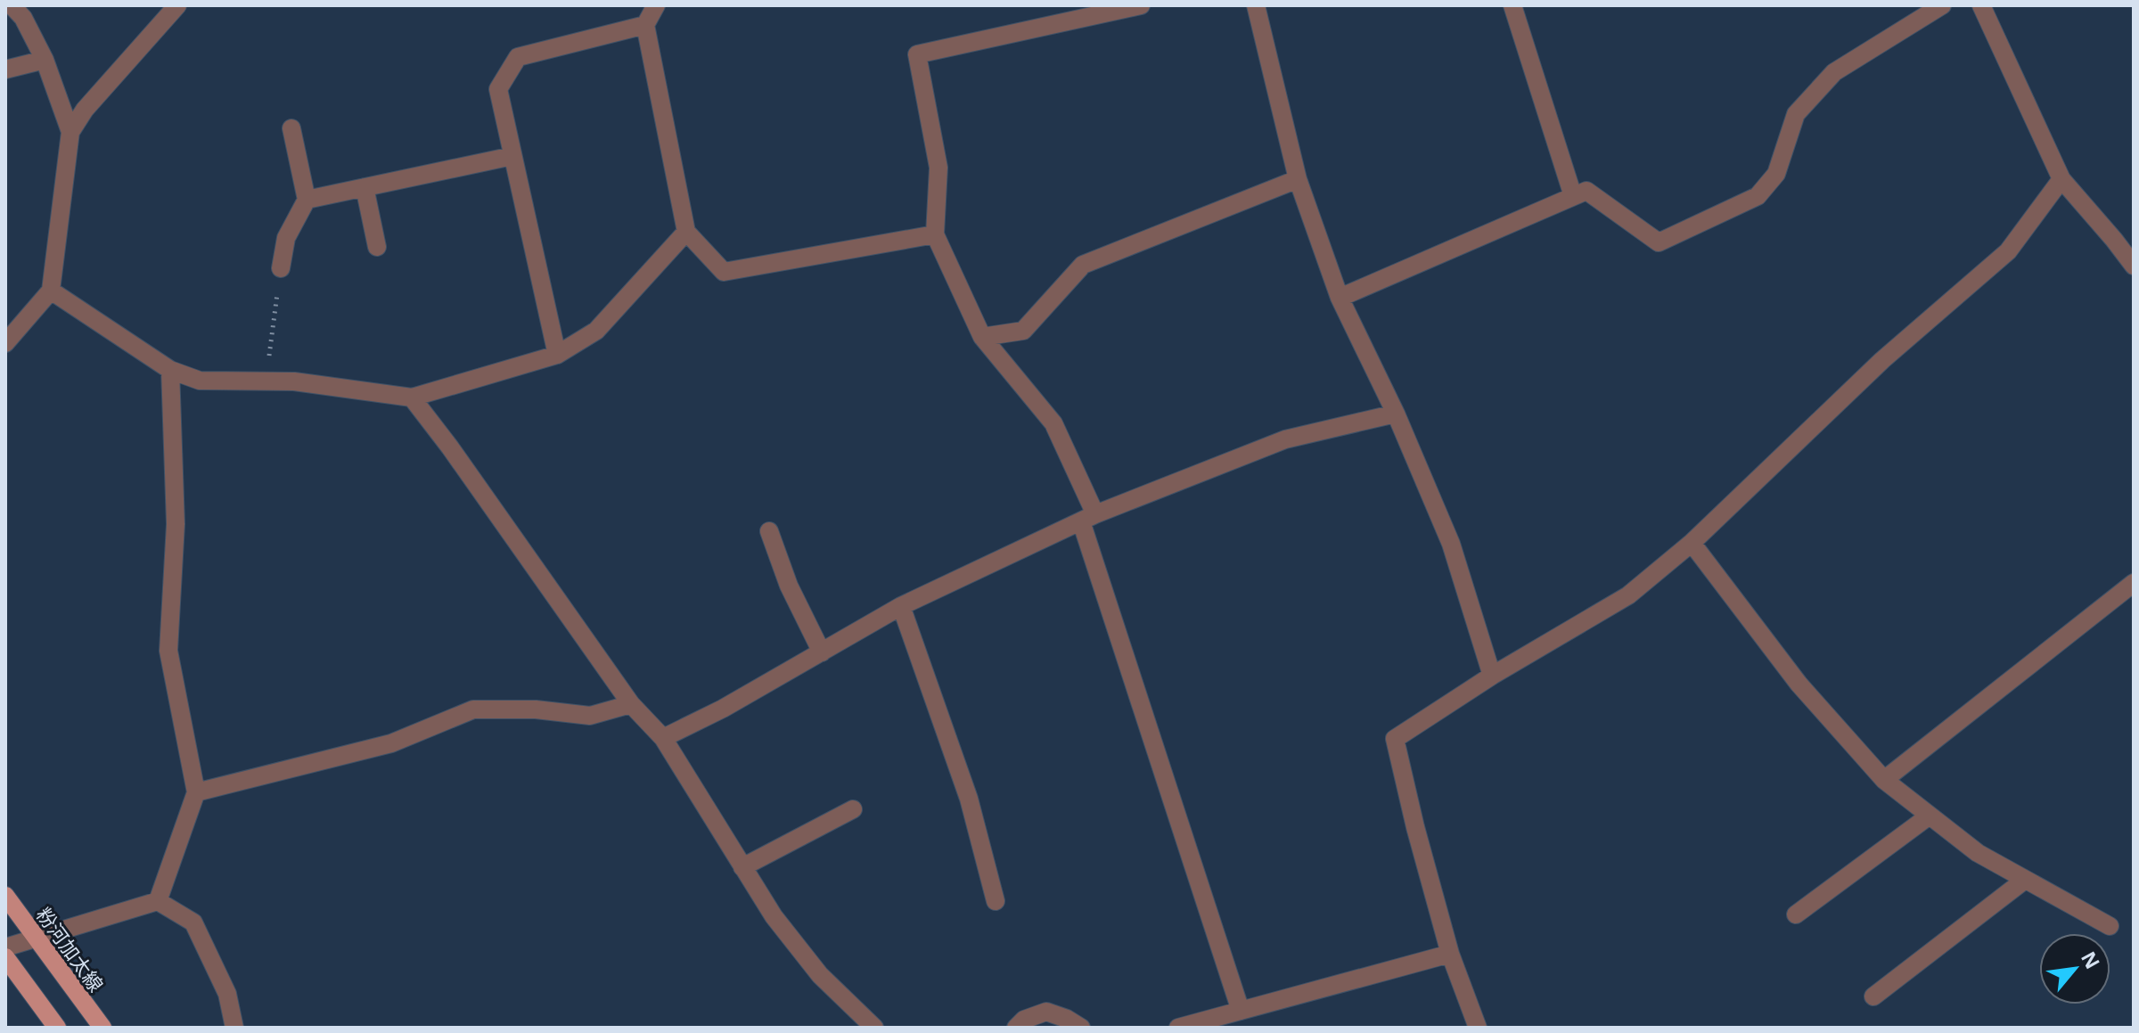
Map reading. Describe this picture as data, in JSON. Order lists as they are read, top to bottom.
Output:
{
  "streets": {
    "main road": ["粉河加太線"]
  },
  "north": "top right"
}
